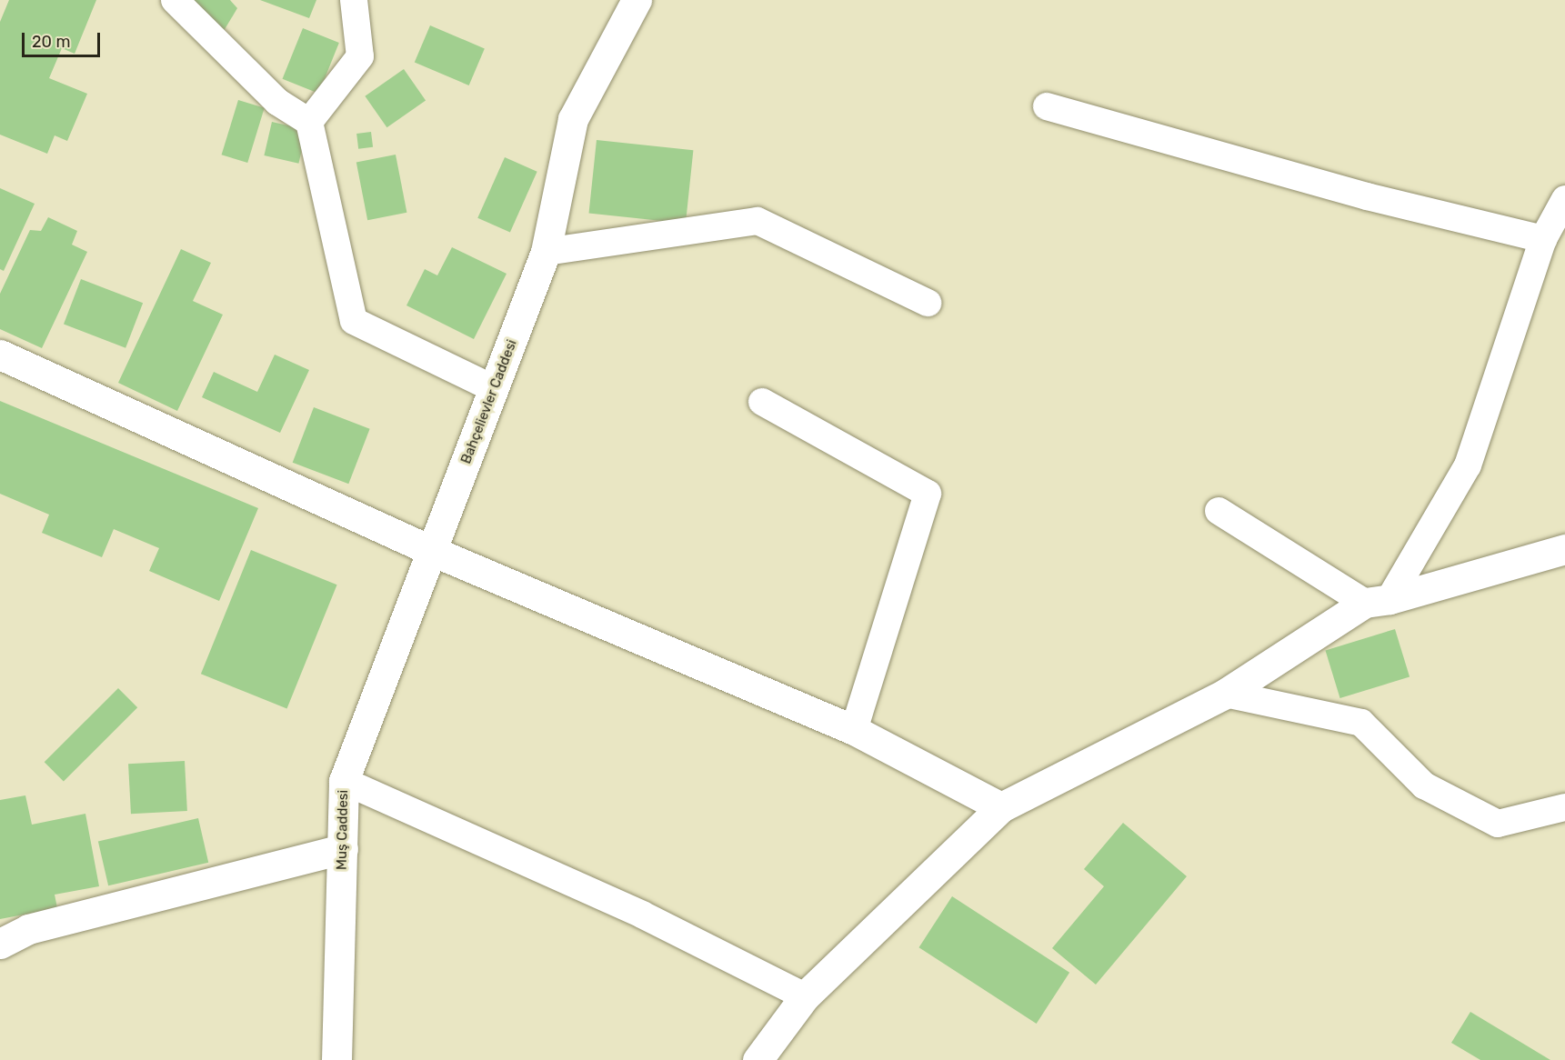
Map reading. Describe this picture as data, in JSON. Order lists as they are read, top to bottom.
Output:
{
  "streets": {
    "main road": ["Bahçelievler Caddesi", "Muş Caddesi"]
  },
  "crossings": [
    ["Bahçelievler Caddesi", "Muş Caddesi"]
  ],
  "scale_bar": "20 m"
}
